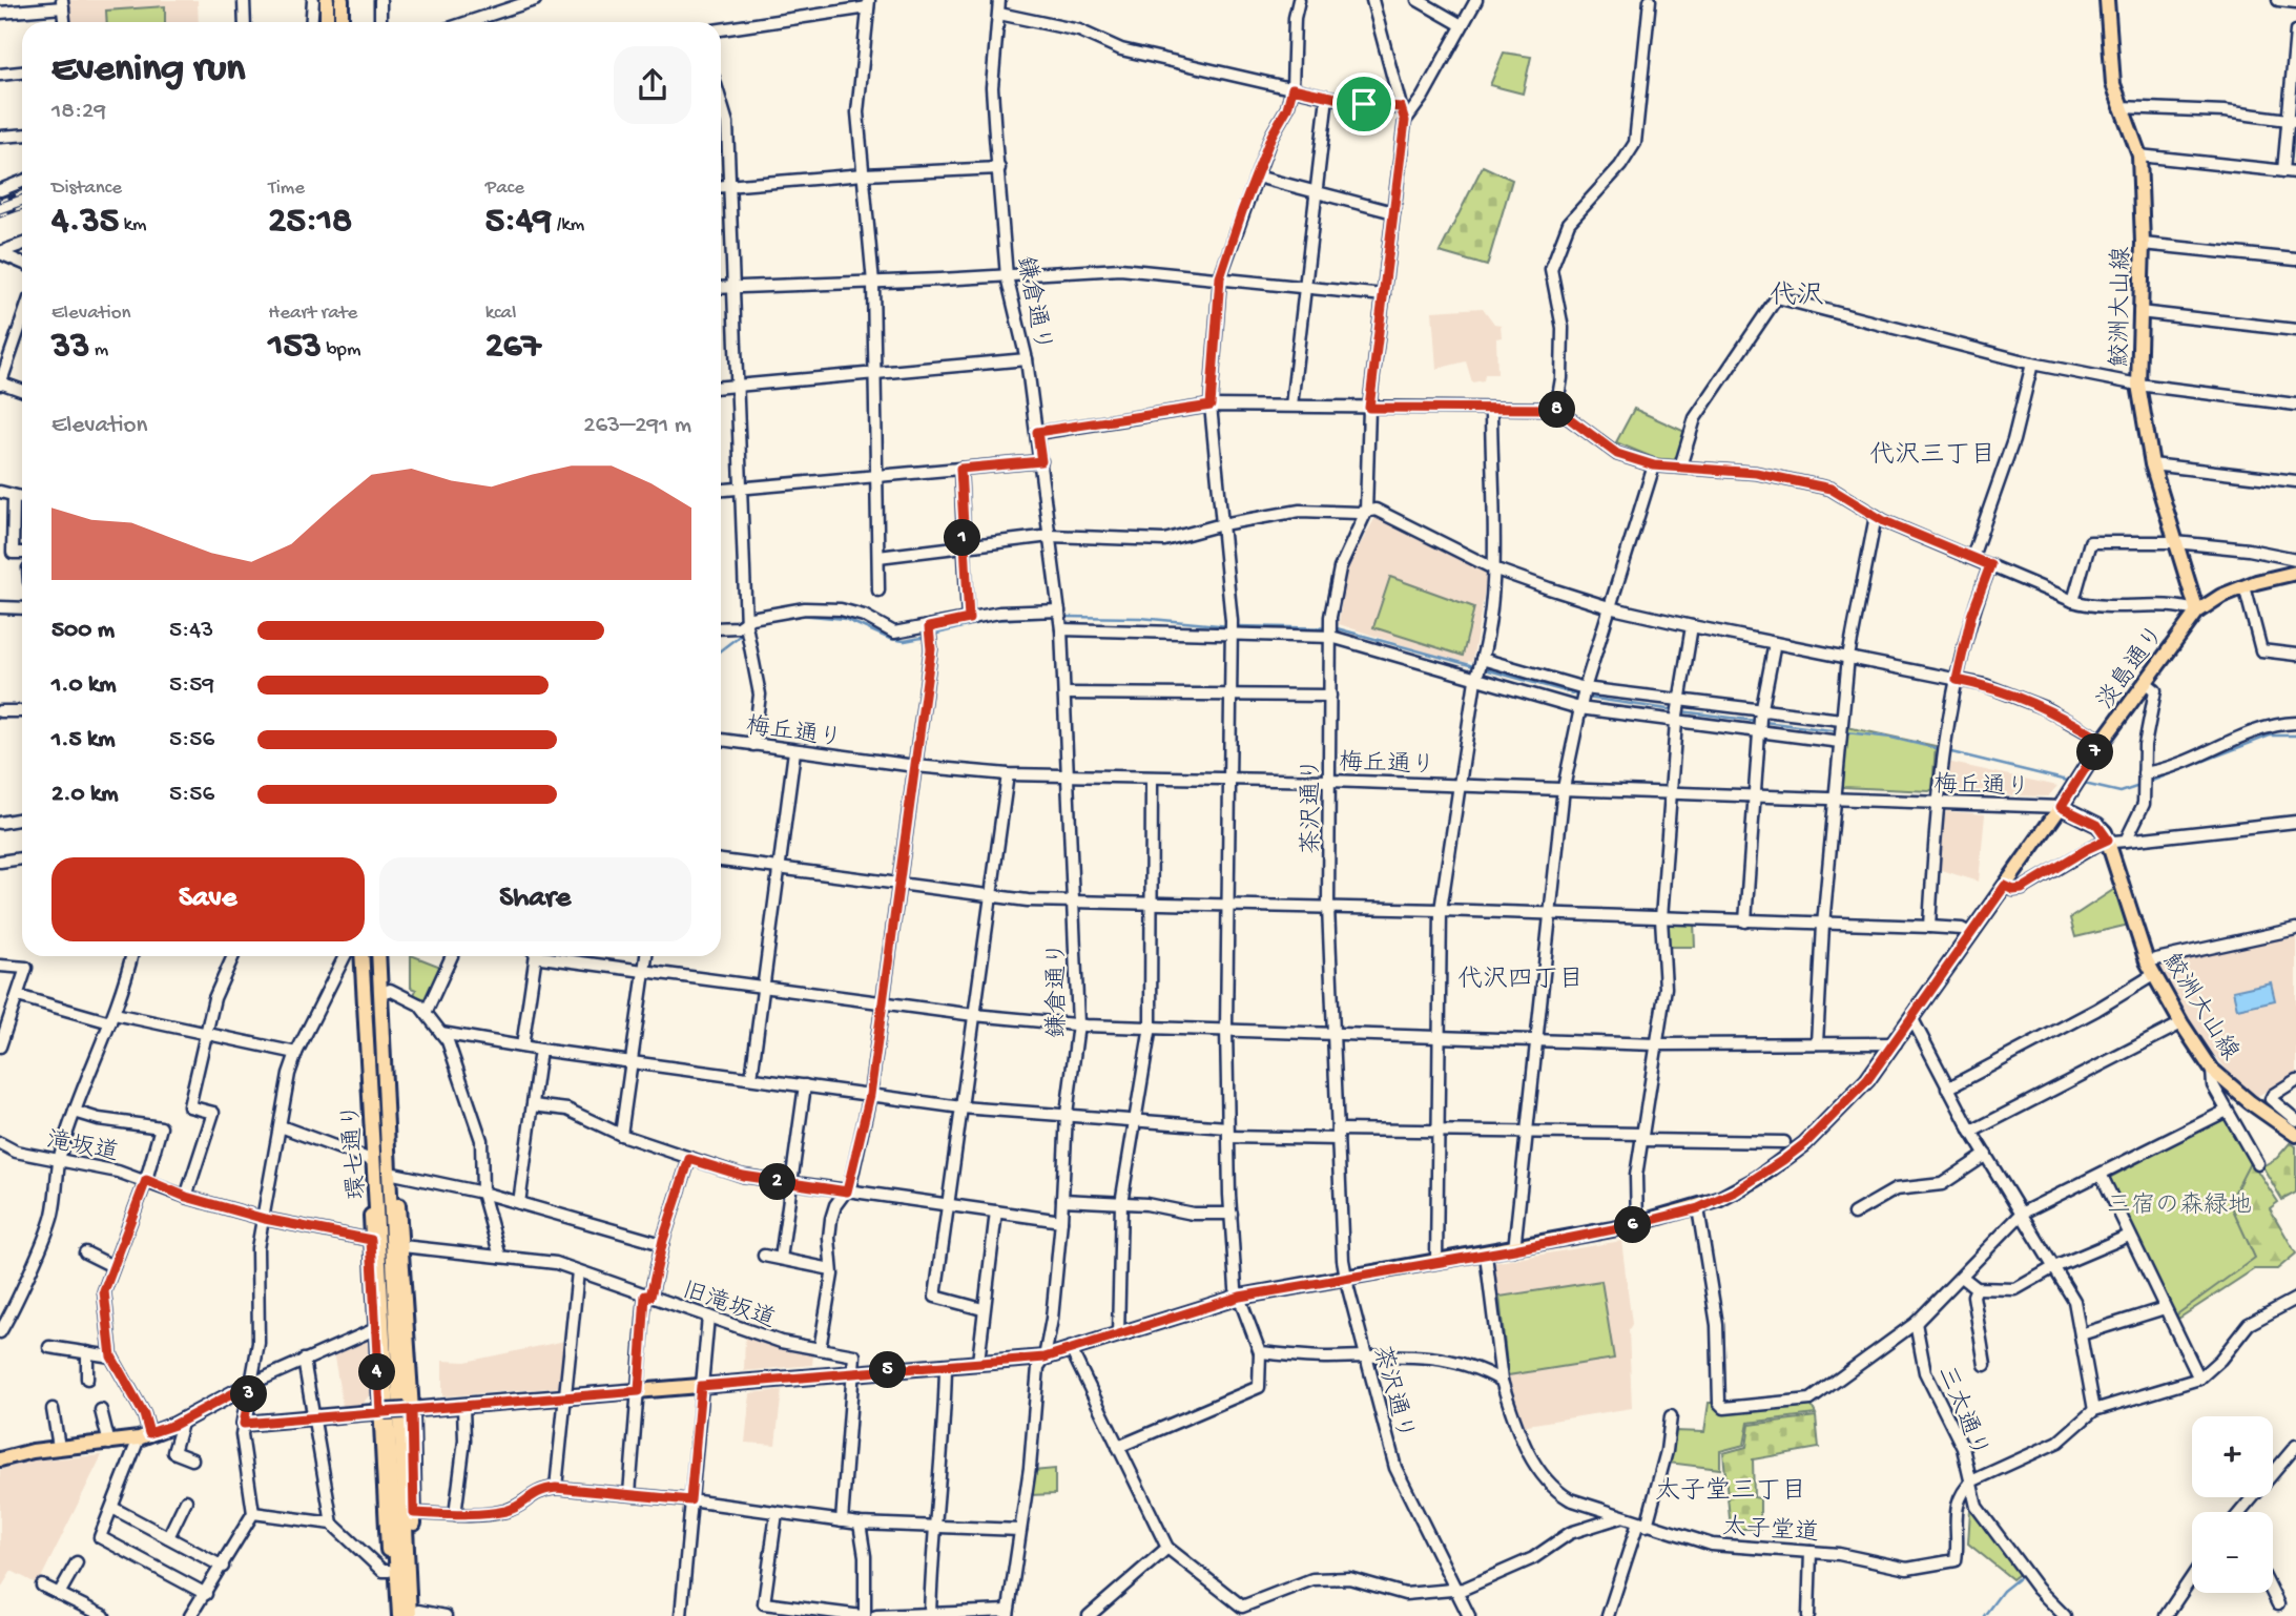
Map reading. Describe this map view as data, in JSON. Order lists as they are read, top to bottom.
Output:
{
  "streets": {
    "main road": ["鮫洲大山線", "淡島通り", "環七通り"],
    "street": [
      "鎌倉通り",
      "梅丘通り",
      "茶沢通り",
      "滝坂道",
      "旧滝坂道",
      "三太通り",
      "太子堂道"
    ]
  },
  "crossings": [
    ["鎌倉通り", "淡島通り"],
    ["鎌倉通り", "梅丘通り"],
    ["鮫洲大山線", "淡島通り"],
    ["淡島通り", "梅丘通り"],
    ["淡島通り", "茶沢通り"],
    ["淡島通り", "旧滝坂道"],
    ["淡島通り", "太子堂道"],
    ["梅丘通り", "茶沢通り"],
    ["三太通り", "太子堂道"]
  ],
  "districts": [
    "代沢",
    "代沢三丁目",
    "代沢四丁目",
    "太子堂三丁目"
  ],
  "parks": ["三宿の森緑地"],
  "page": {
    "heading": ["Evening run", "18:29"],
    "stats": [
      ["Distance", "4.35 km"],
      ["Time", "25:18"],
      ["Pace", "5:49 /km"],
      ["Elevation", "33 m"],
      ["Heart rate", "153 bpm"],
      ["kcal", "267"]
    ],
    "pins": [
      "8",
      "1",
      "7",
      "2",
      "6",
      "5",
      "4",
      "3"
    ],
    "chart": ["Elevation", "263–291 m"],
    "list": [
      {
        "name": "500 m",
        "note": "5:43"
      },
      {
        "name": "1.0 km",
        "note": "5:59"
      },
      {
        "name": "1.5 km",
        "note": "5:56"
      },
      {
        "name": "2.0 km",
        "note": "5:56"
      }
    ],
    "buttons": ["Save", "Share"],
    "map_buttons": ["+", "−"]
  }
}
